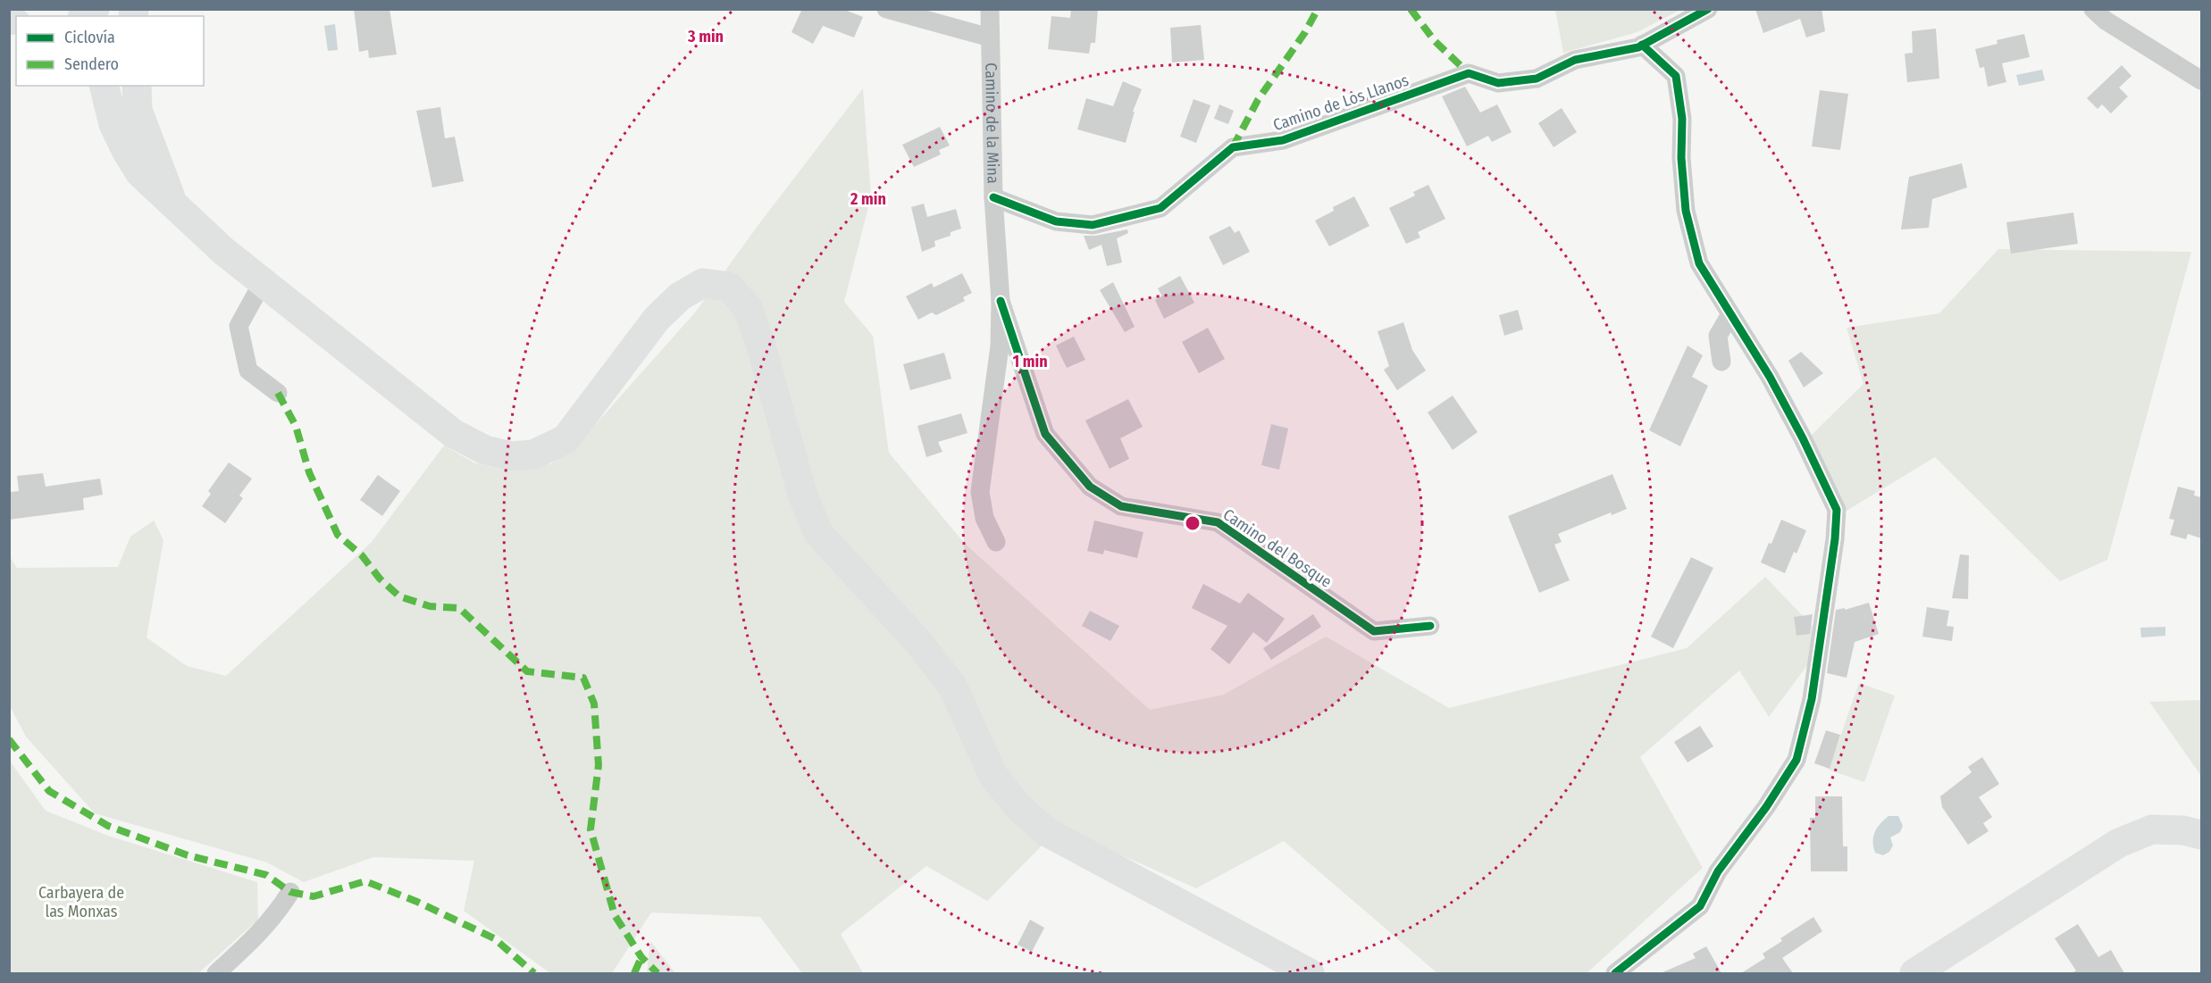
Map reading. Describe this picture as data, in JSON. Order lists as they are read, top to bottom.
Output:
{
  "streets": {
    "street": ["Camino de Los Llanos", "Camino de la Mina", "Camino del Bosque"]
  },
  "crossings": [
    ["Camino de Los Llanos", "Camino de la Mina"],
    ["Camino de la Mina", "Camino del Bosque"]
  ],
  "parks": ["Carbayera de las Monxas"],
  "legend": ["Ciclovía", "Sendero"],
  "rings": ["3 min", "2 min", "1 min"]
}
